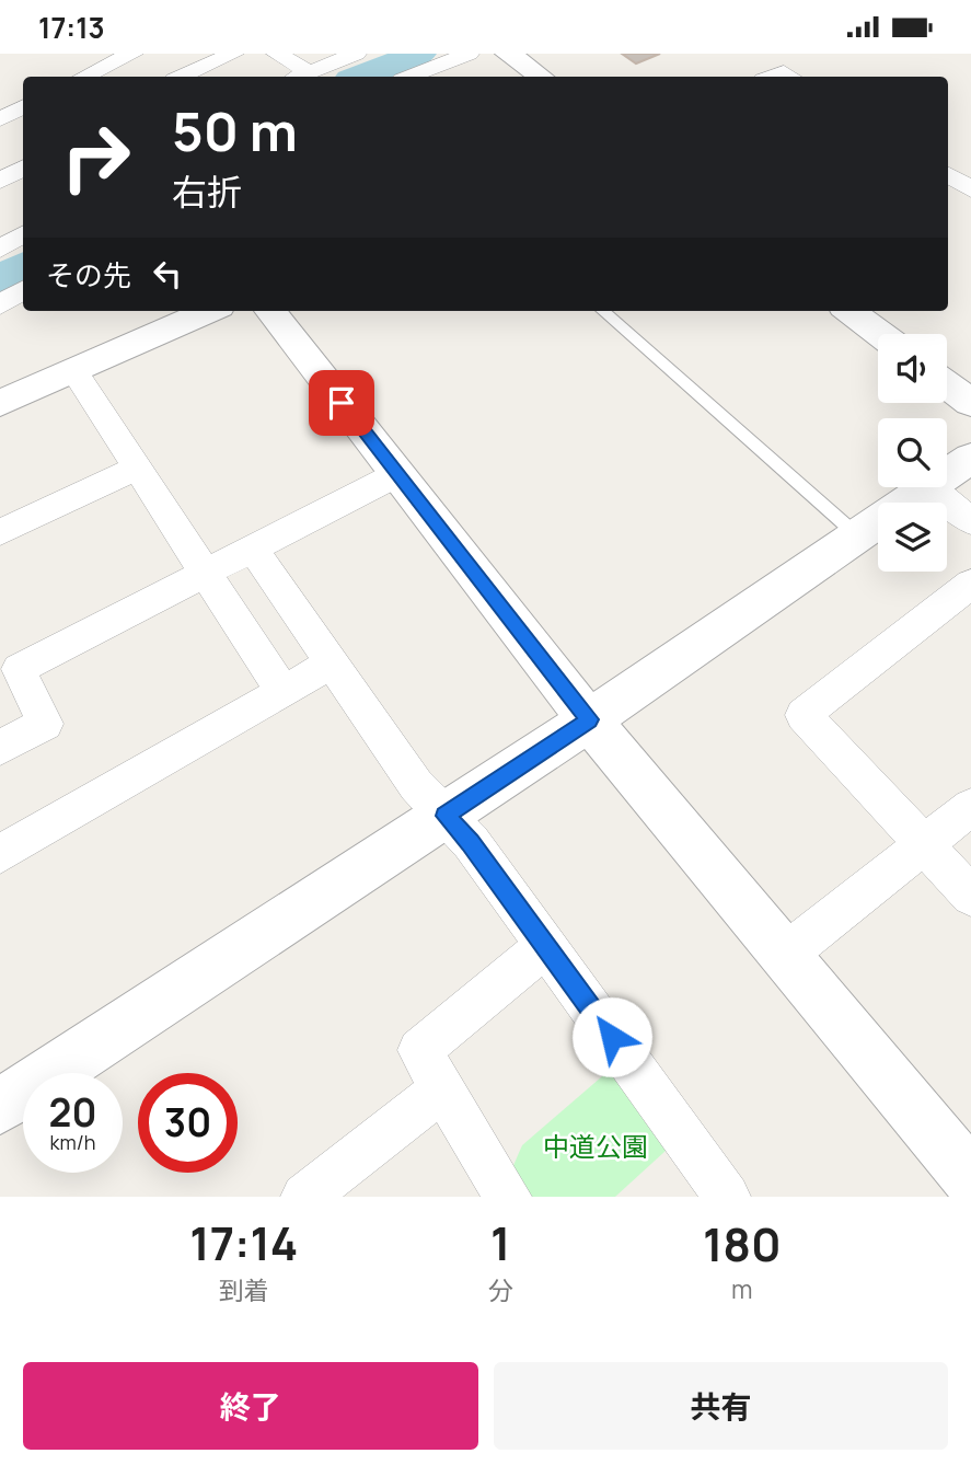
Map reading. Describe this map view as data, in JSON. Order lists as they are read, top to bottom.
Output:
{
  "parks": ["中道公園"],
  "page": {
    "status": "17:13",
    "turn": ["50 m", "右折"],
    "then": "その先",
    "speed": "20 km/h",
    "limit": "30",
    "eta": [
      "17:14",
      "到着",
      "1",
      "分",
      "180",
      "m"
    ],
    "buttons": ["終了", "共有"]
  }
}
